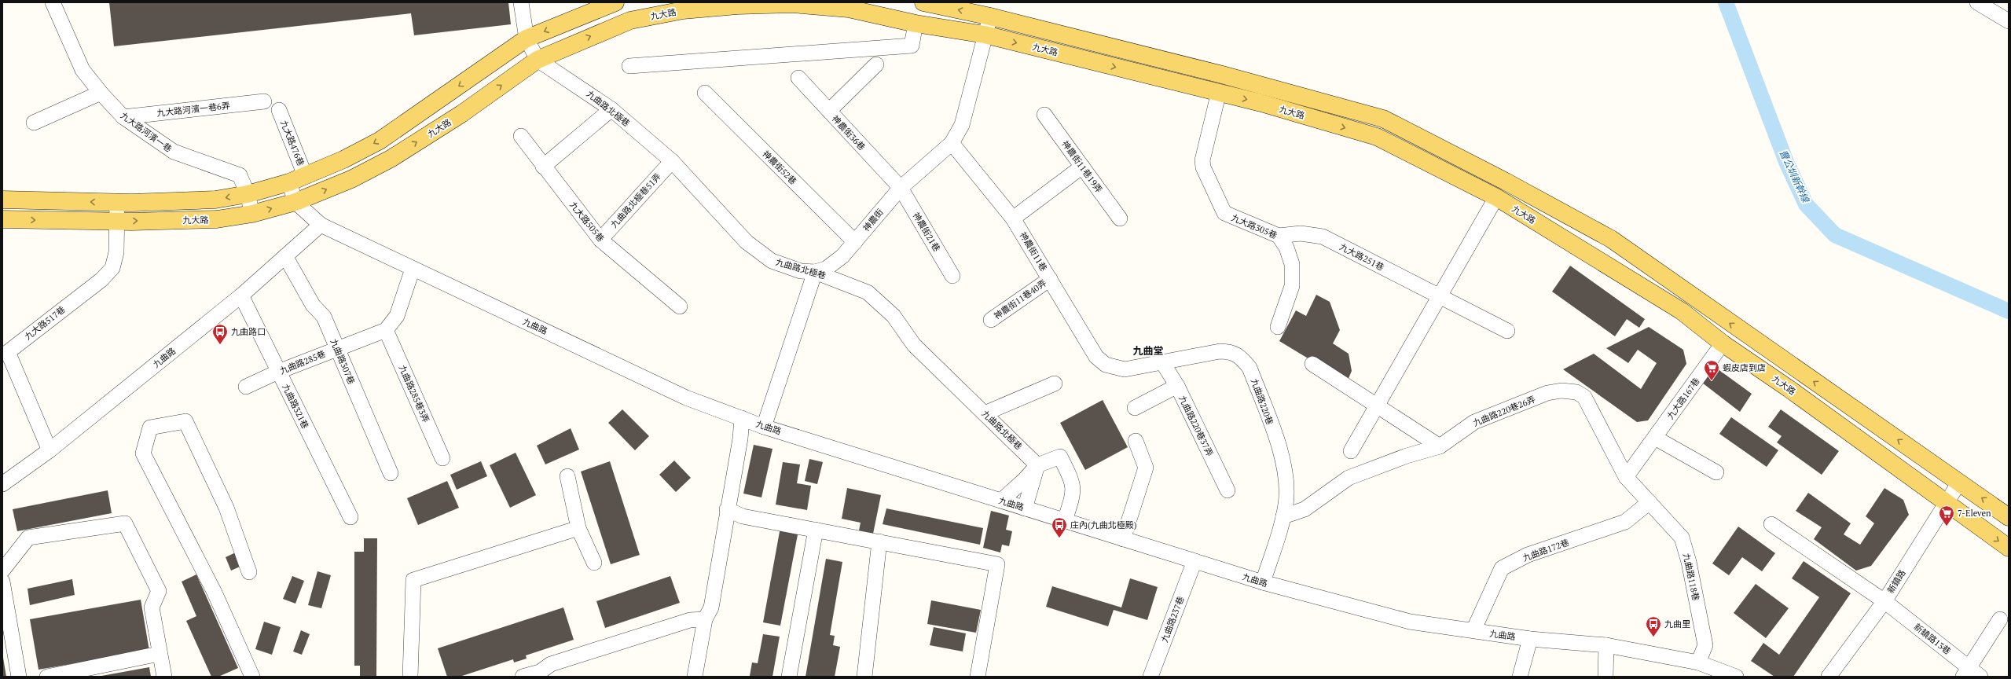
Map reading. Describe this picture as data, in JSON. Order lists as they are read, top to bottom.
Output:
{
  "streets": {
    "main road": ["九大路"],
    "street": [
      "九曲路北極巷",
      "九大路河濱一巷6弄",
      "九大路河濱一巷",
      "神農街36巷",
      "九大路476巷",
      "神農街11巷19弄",
      "神農街52巷",
      "九曲路北極巷51弄",
      "神農街",
      "九大路505巷",
      "九大路305巷",
      "神農街21巷",
      "神農街11巷",
      "九大路251巷",
      "神農街11巷40弄",
      "九大路517巷",
      "九曲路",
      "九曲路307巷",
      "九曲路285巷",
      "九曲路285巷3弄",
      "九大路167巷",
      "九曲路220巷",
      "九曲路321巷",
      "九曲路220巷26弄",
      "九曲路220巷37弄",
      "九曲路172巷",
      "九曲路118巷",
      "新鎮路",
      "九曲路237巷",
      "新鎮路13巷"
    ]
  },
  "crossings": [
    ["九大路", "九曲路北極巷"],
    ["九大路", "九大路河濱一巷"],
    ["九大路", "神農街"],
    ["九大路", "九大路305巷"],
    ["九大路", "九大路517巷"],
    ["九大路", "九曲路"],
    ["九大路", "九大路167巷"],
    ["九大路", "新鎮路"],
    ["九曲路北極巷", "九曲路北極巷51弄"],
    ["九曲路北極巷", "神農街"],
    ["九大路河濱一巷6弄", "九大路河濱一巷"],
    ["神農街36巷", "神農街"],
    ["神農街36巷", "神農街21巷"],
    ["神農街52巷", "神農街"],
    ["九曲路北極巷51弄", "九大路505巷"],
    ["神農街", "神農街21巷"],
    ["神農街", "神農街11巷"],
    ["九大路305巷", "九大路251巷"],
    ["神農街11巷", "神農街11巷40弄"],
    ["神農街11巷", "九曲路220巷"],
    ["九大路517巷", "九曲路"],
    ["九曲路", "九曲路307巷"],
    ["九曲路", "九曲路220巷"],
    ["九曲路", "九曲路321巷"],
    ["九曲路", "九曲路172巷"],
    ["九曲路", "九曲路118巷"],
    ["九曲路", "九曲路237巷"],
    ["九曲路307巷", "九曲路285巷"],
    ["九曲路285巷", "九曲路285巷3弄"],
    ["九曲路285巷", "九曲路321巷"],
    ["九大路167巷", "九曲路220巷26弄"],
    ["九曲路220巷", "九曲路220巷26弄"],
    ["九曲路220巷", "九曲路220巷37弄"],
    ["九曲路220巷26弄", "九曲路172巷"],
    ["九曲路220巷26弄", "九曲路118巷"],
    ["九曲路172巷", "九曲路118巷"],
    ["新鎮路", "新鎮路13巷"]
  ],
  "districts": ["九曲堂"],
  "water": ["曹公圳新幹線"],
  "places": {
    "bus stop": ["九曲路口", "庄內(九曲北極殿)", "九曲里"],
    "supermarket": ["蝦皮店到店", "7-Eleven"]
  }
}
